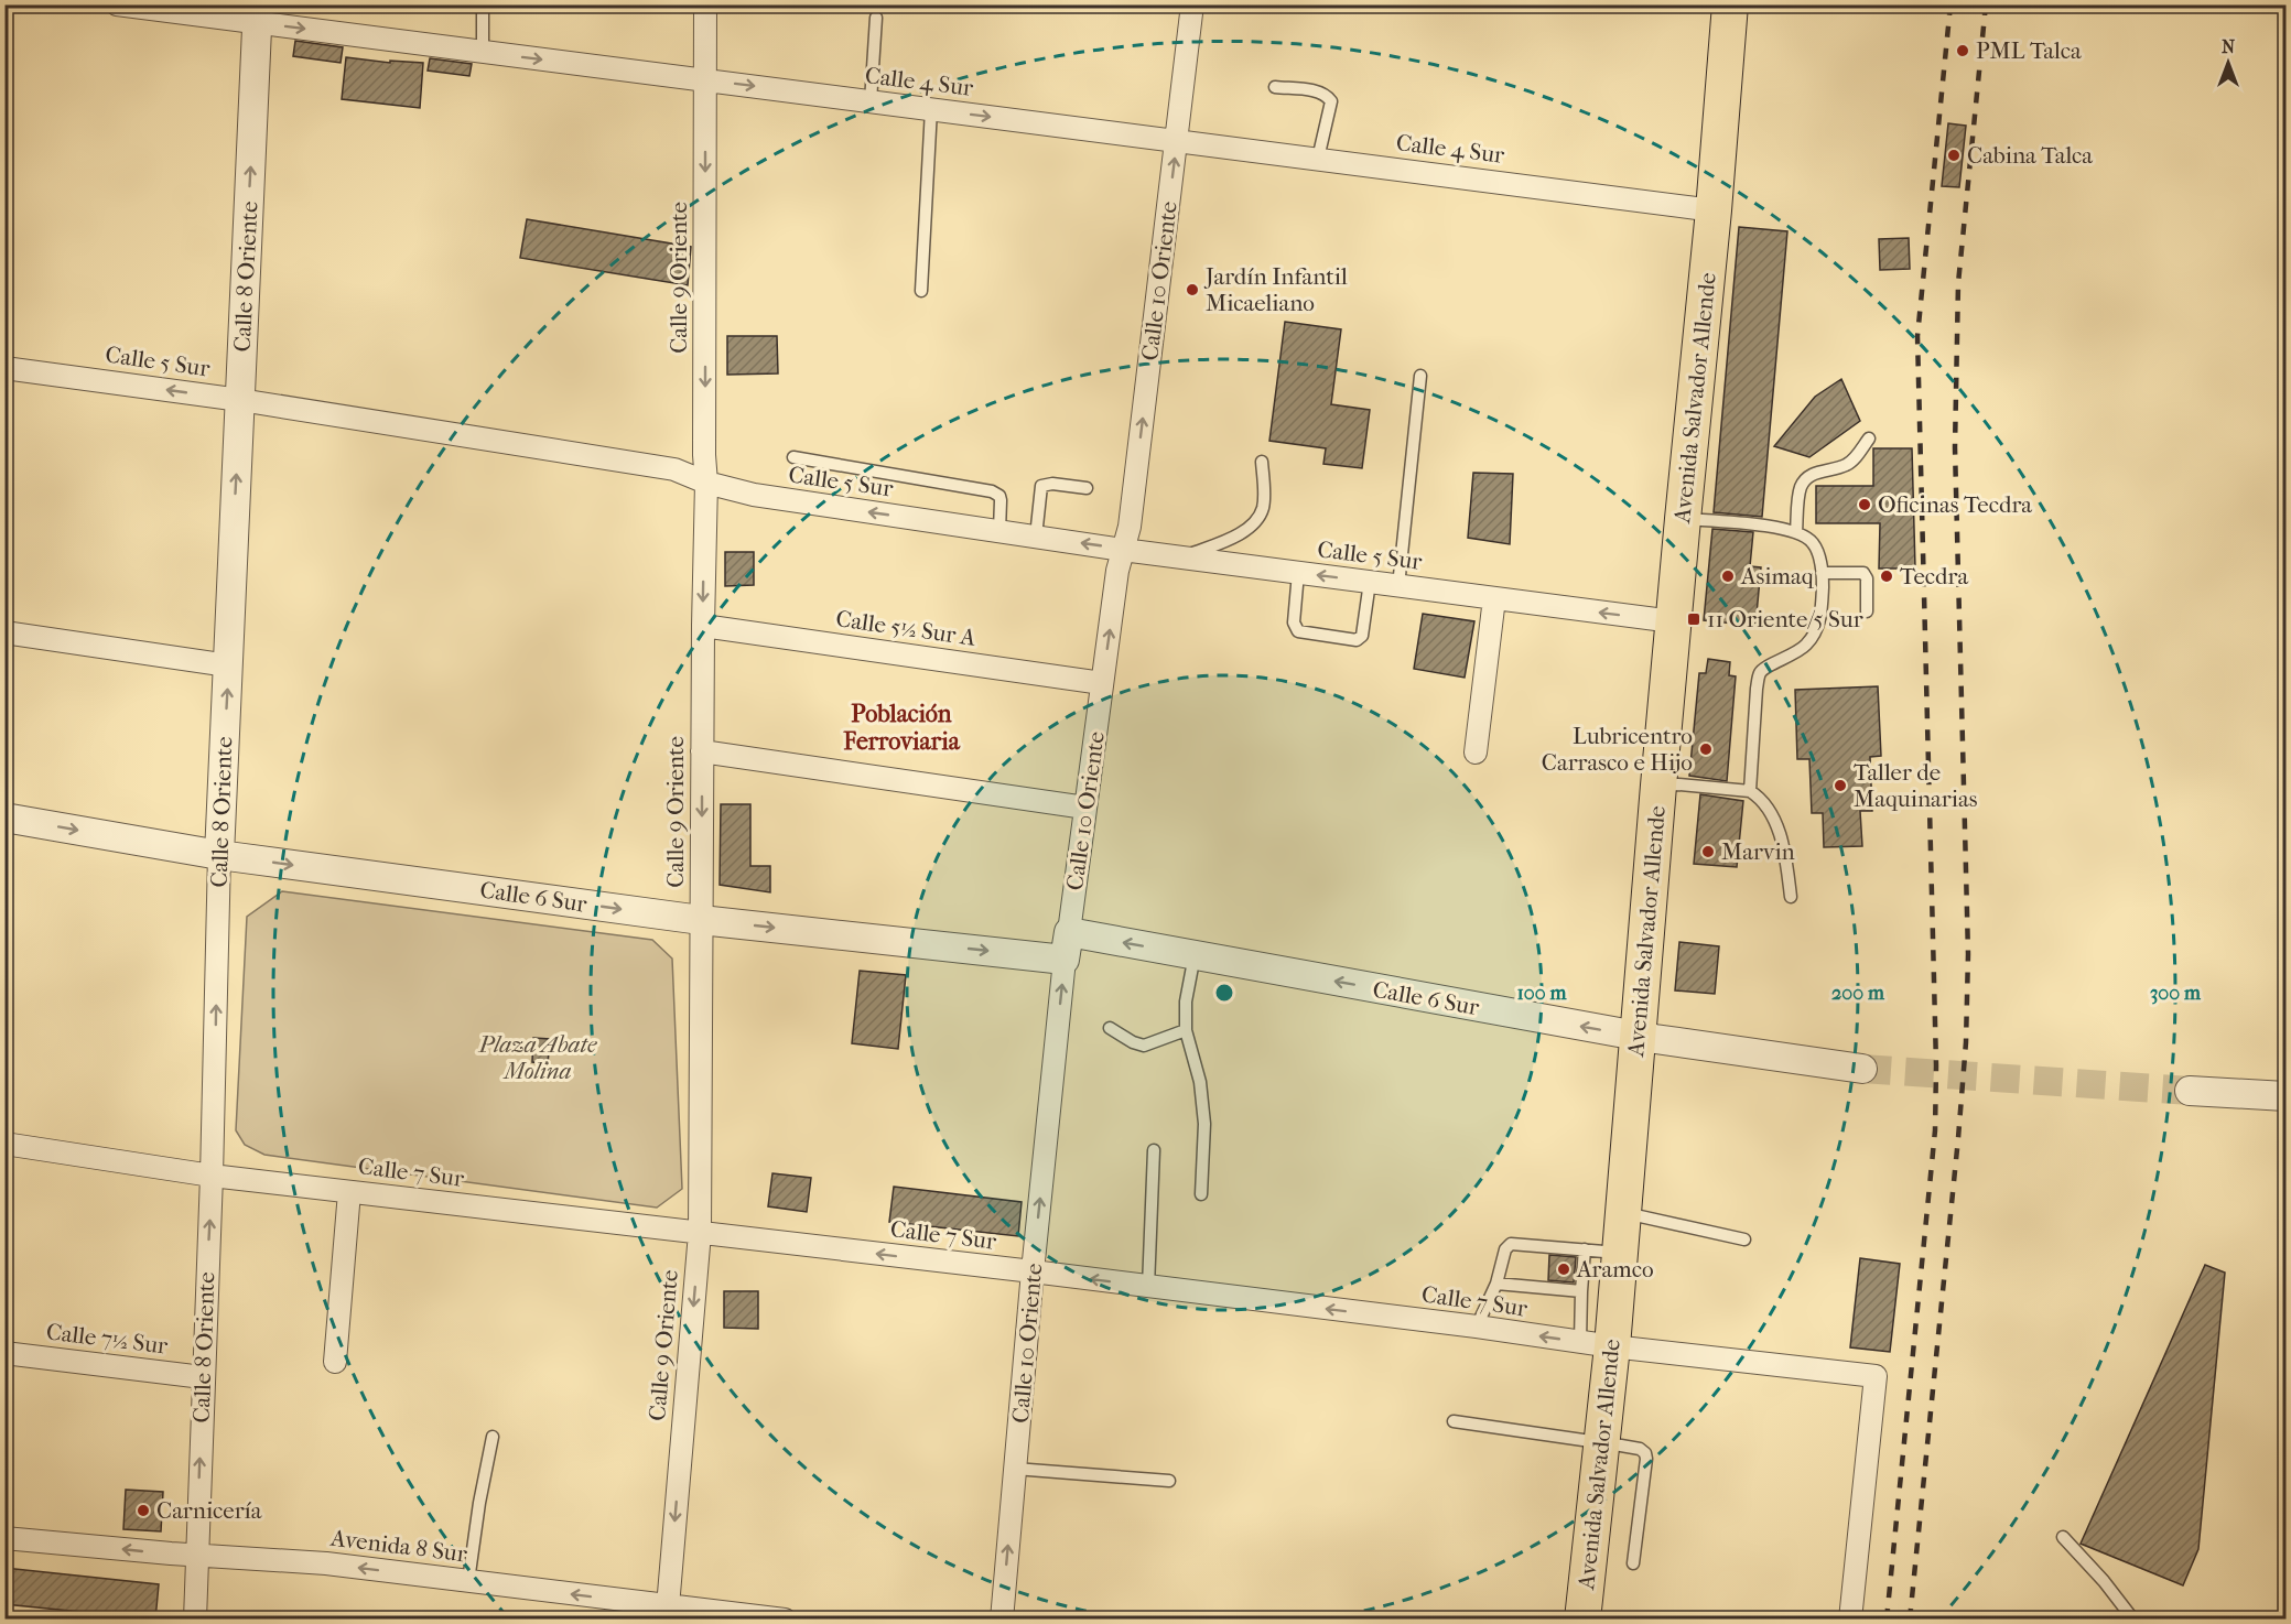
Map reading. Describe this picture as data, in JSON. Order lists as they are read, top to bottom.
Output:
{
  "streets": {
    "main road": ["Avenida Salvador Allende"],
    "street": [
      "Calle 4 Sur",
      "Calle 8 Oriente",
      "Calle 9 Oriente",
      "Calle 10 Oriente",
      "Calle 5 Sur",
      "Calle 5½ Sur A",
      "Calle 6 Sur",
      "Calle 7 Sur",
      "Calle 7½ Sur",
      "Avenida 8 Sur"
    ]
  },
  "crossings": [
    ["Calle 4 Sur", "Calle 8 Oriente"],
    ["Calle 4 Sur", "Calle 9 Oriente"],
    ["Calle 4 Sur", "Calle 10 Oriente"],
    ["Calle 4 Sur", "Avenida Salvador Allende"],
    ["Calle 8 Oriente", "Calle 5 Sur"],
    ["Calle 8 Oriente", "Calle 6 Sur"],
    ["Calle 8 Oriente", "Calle 7 Sur"],
    ["Calle 8 Oriente", "Calle 7½ Sur"],
    ["Calle 8 Oriente", "Avenida 8 Sur"],
    ["Calle 9 Oriente", "Calle 5 Sur"],
    ["Calle 9 Oriente", "Calle 5½ Sur A"],
    ["Calle 9 Oriente", "Calle 6 Sur"],
    ["Calle 9 Oriente", "Calle 7 Sur"],
    ["Calle 9 Oriente", "Avenida 8 Sur"],
    ["Calle 10 Oriente", "Calle 5 Sur"],
    ["Calle 10 Oriente", "Calle 5½ Sur A"],
    ["Calle 10 Oriente", "Calle 6 Sur"],
    ["Calle 10 Oriente", "Calle 7 Sur"],
    ["Calle 5 Sur", "Avenida Salvador Allende"],
    ["Avenida Salvador Allende", "Calle 6 Sur"],
    ["Avenida Salvador Allende", "Calle 7 Sur"]
  ],
  "one_way": [
    "Calle 4 Sur",
    "Calle 8 Oriente",
    "Calle 9 Oriente",
    "Calle 10 Oriente",
    "Calle 5 Sur",
    "Calle 7 Sur",
    "Avenida 8 Sur"
  ],
  "districts": ["Población Ferroviaria"],
  "parks": ["Plaza Abate Molina"],
  "places": {
    "other": [
      "PML Talca",
      "Cabina Talca",
      "Jardín Infantil Micaeliano",
      "Oficinas Tecdra",
      "Asimaq",
      "Tecdra",
      "Lubricentro Carrasco e Hijo",
      "Taller de Maquinarias",
      "Marvin",
      "Aramco",
      "Carnicería"
    ],
    "transit": ["11 Oriente/5 Sur"]
  },
  "north": "top",
  "rings": ["100 m", "200 m", "300 m"]
}
